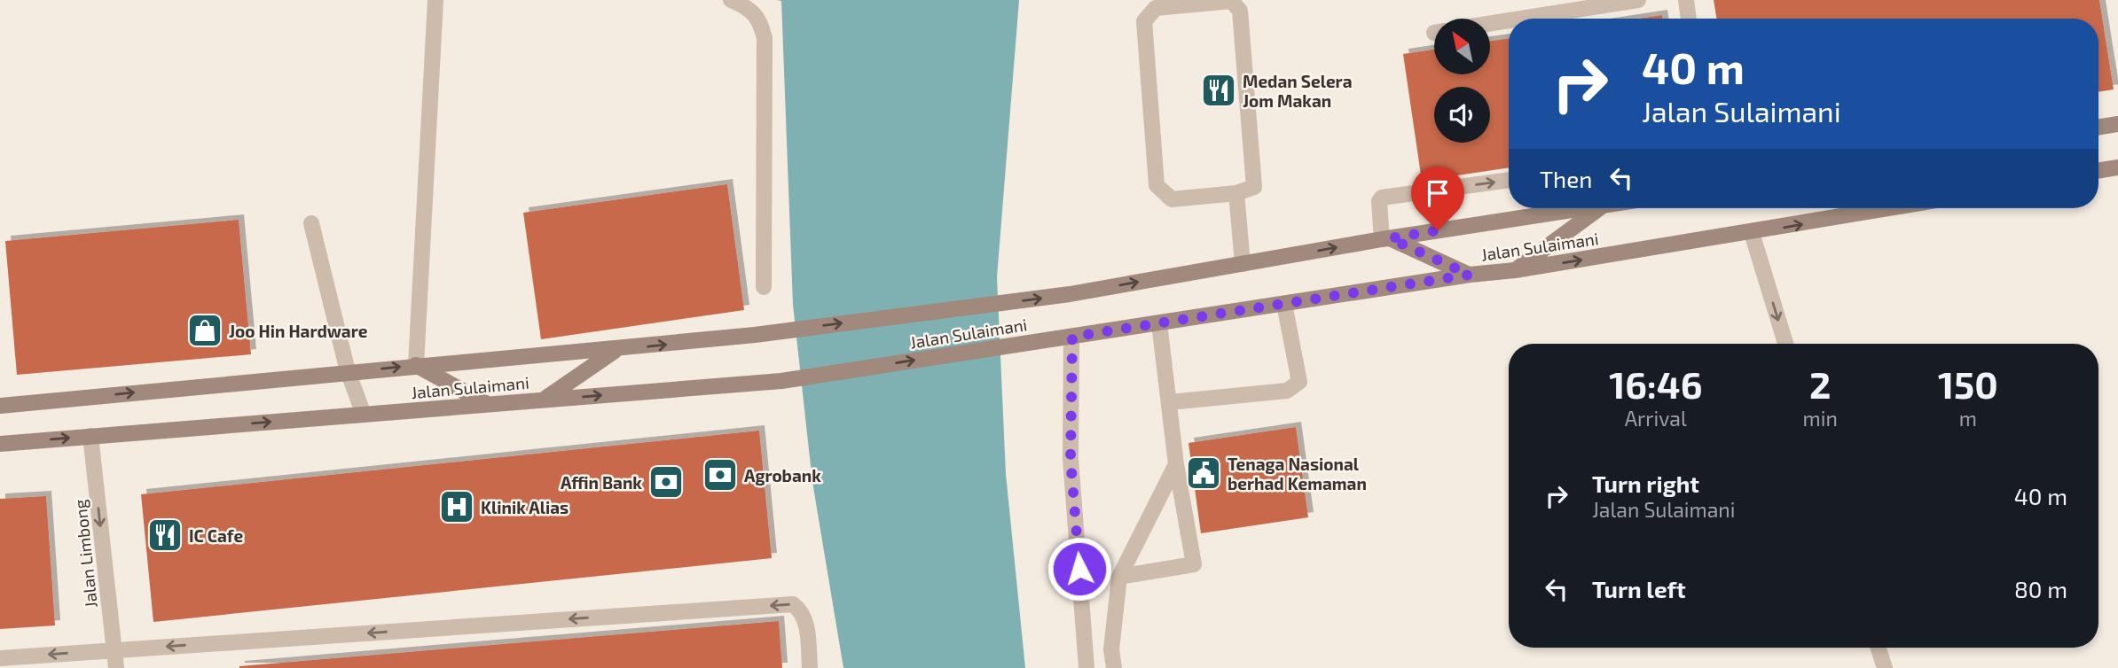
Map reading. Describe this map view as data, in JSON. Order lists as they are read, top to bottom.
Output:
{
  "streets": {
    "main road": ["Jalan Sulaimani"],
    "street": ["Jalan Limbong"]
  },
  "crossings": [
    ["Jalan Sulaimani", "Jalan Limbong"]
  ],
  "one_way": ["Jalan Sulaimani", "Jalan Limbong"],
  "places": {
    "restaurant": ["Medan Selera Jom Makan", "IC Cafe"],
    "shop": ["Joo Hin Hardware"],
    "public building": ["Tenaga Nasional berhad Kemaman"],
    "bank": ["Agrobank", "Affin Bank"],
    "hospital": ["Klinik Alias"]
  },
  "north": "top left",
  "page": {
    "turn": ["40 m", "Jalan Sulaimani"],
    "then": "Then",
    "eta": [
      "16:46",
      "Arrival",
      "2",
      "min",
      "150",
      "m"
    ],
    "list": [
      {
        "name": "Turn right",
        "note": "Jalan Sulaimani",
        "value": "40 m"
      },
      {
        "name": "Turn left",
        "value": "80 m"
      }
    ]
  }
}
